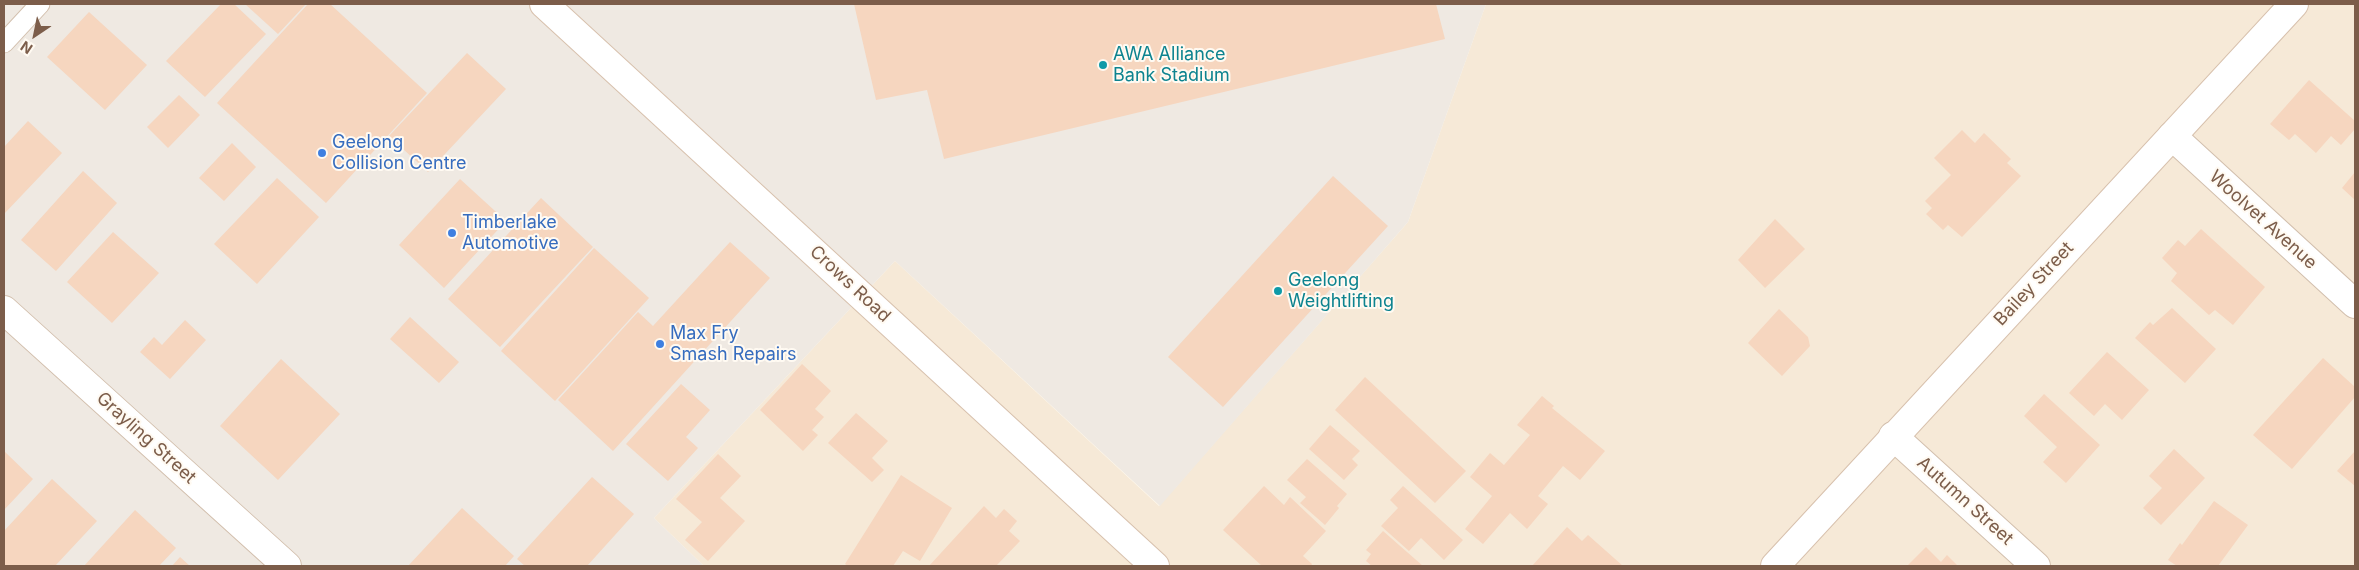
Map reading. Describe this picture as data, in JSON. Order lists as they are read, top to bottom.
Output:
{
  "streets": {
    "street": [
      "Woolvet Avenue",
      "Crows Road",
      "Bailey Street",
      "Grayling Street",
      "Autumn Street"
    ]
  },
  "crossings": [
    ["Woolvet Avenue", "Bailey Street"],
    ["Bailey Street", "Autumn Street"]
  ],
  "places": [
    "AWA Alliance Bank Stadium",
    "Geelong Collision Centre",
    "Timberlake Automotive",
    "Geelong Weightlifting",
    "Max Fry Smash Repairs"
  ],
  "north": "bottom left"
}
